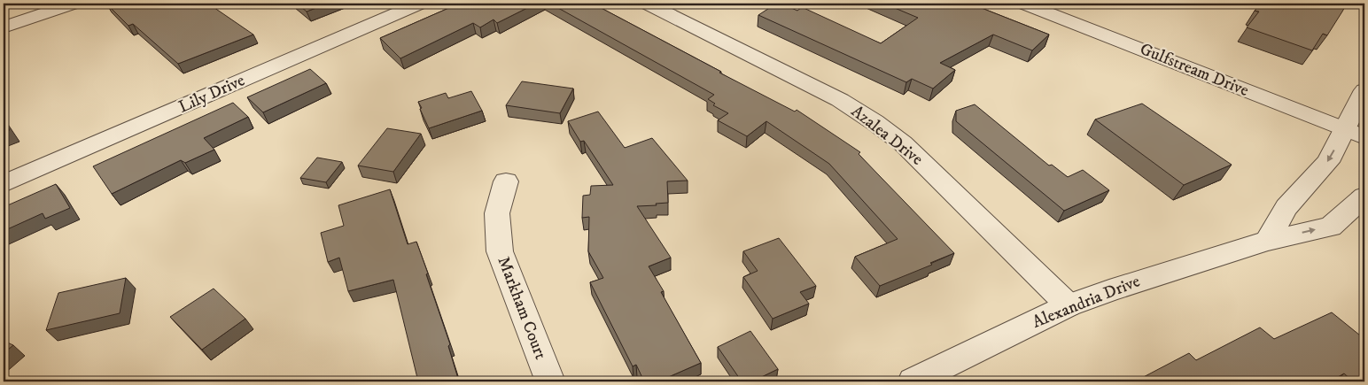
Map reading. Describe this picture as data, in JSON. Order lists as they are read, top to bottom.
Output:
{
  "streets": {
    "street": [
      "Gulfstream Drive",
      "Lily Drive",
      "Azalea Drive",
      "Alexandria Drive",
      "Markham Court"
    ]
  },
  "crossings": [
    ["Azalea Drive", "Alexandria Drive"]
  ]
}
